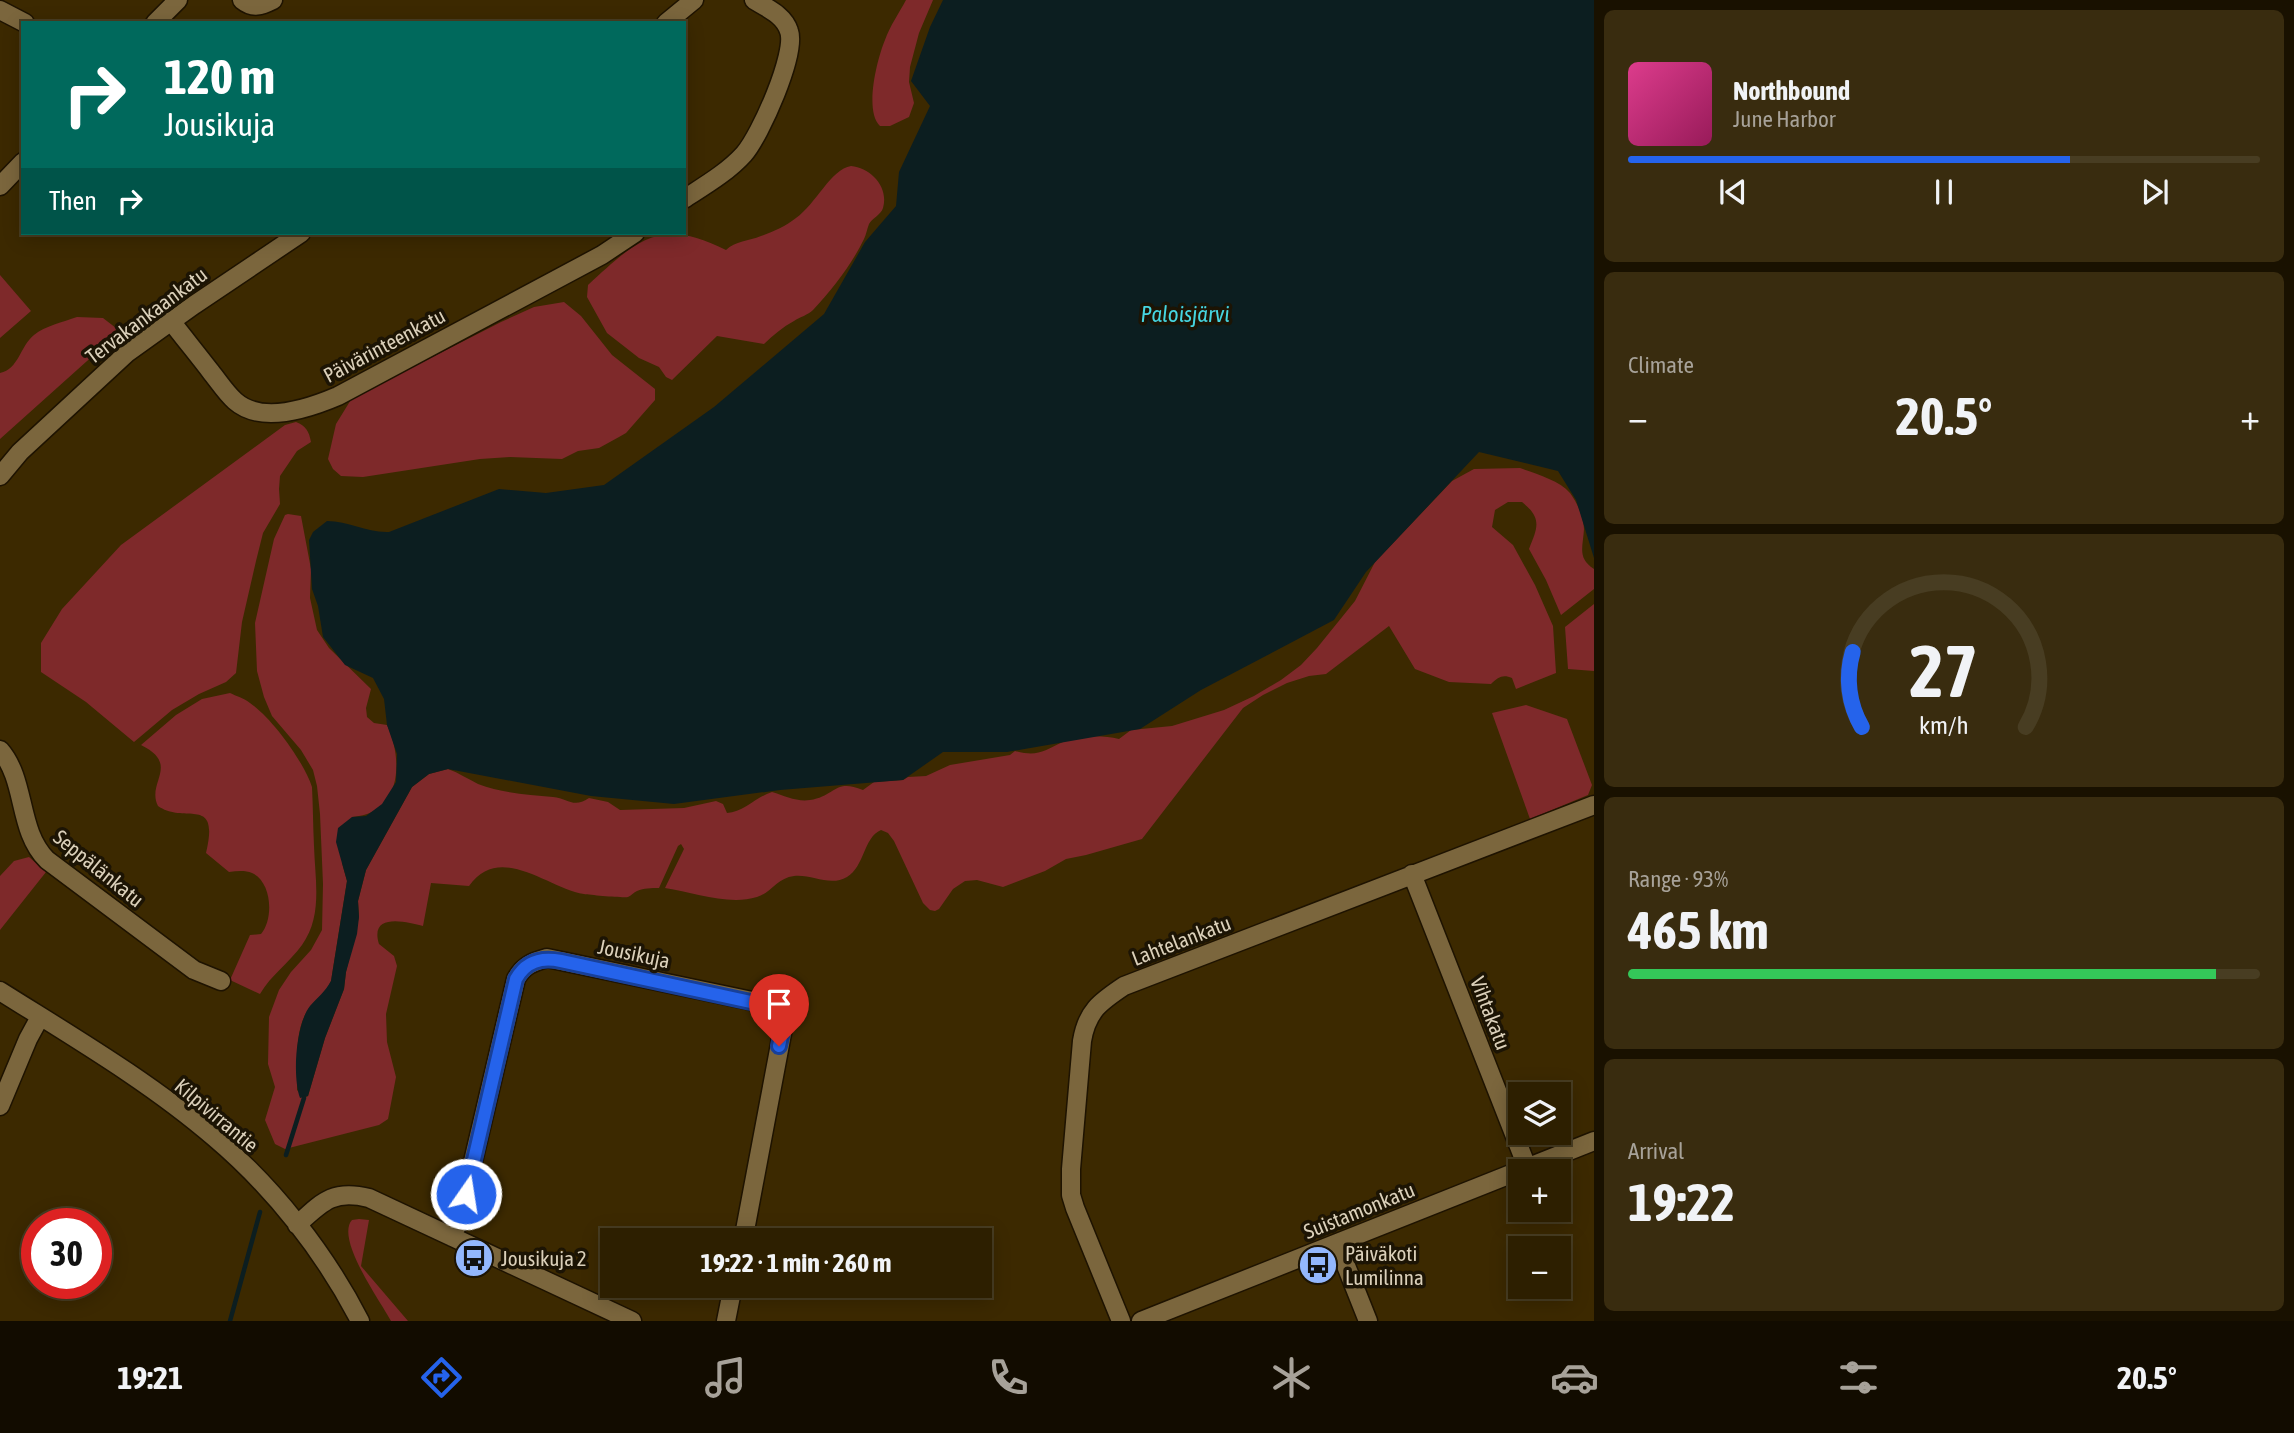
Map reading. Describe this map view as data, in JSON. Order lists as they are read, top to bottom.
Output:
{
  "streets": {
    "street": [
      "Tervakankaankatu",
      "Päivärinteenkatu",
      "Seppälänkatu",
      "Lahtelankatu",
      "Jousikuja",
      "Vihtakatu",
      "Kilpivirrantie",
      "Suistamonkatu"
    ]
  },
  "crossings": [
    ["Tervakankaankatu", "Päivärinteenkatu"],
    ["Lahtelankatu", "Vihtakatu"]
  ],
  "water": ["Paloisjärvi"],
  "places": {
    "bus stop": ["Jousikuja 2", "Päiväkoti Lumilinna"]
  },
  "page": {
    "turn": ["120 m", "Jousikuja"],
    "song": ["Northbound", "June Harbor"],
    "then": "Then",
    "tile": [
      "Climate",
      ["Range · 93%", "465 km"],
      ["Arrival", "19:22"]
    ],
    "heat": ["−", "20.5°", "+"],
    "map_buttons": ["+", "−"],
    "limit": "30",
    "trip": "19:22 · 1 min · 260 m",
    "tabs": ["19:21", "20.5°"],
    "gauge": ["27", "km/h"]
  }
}
